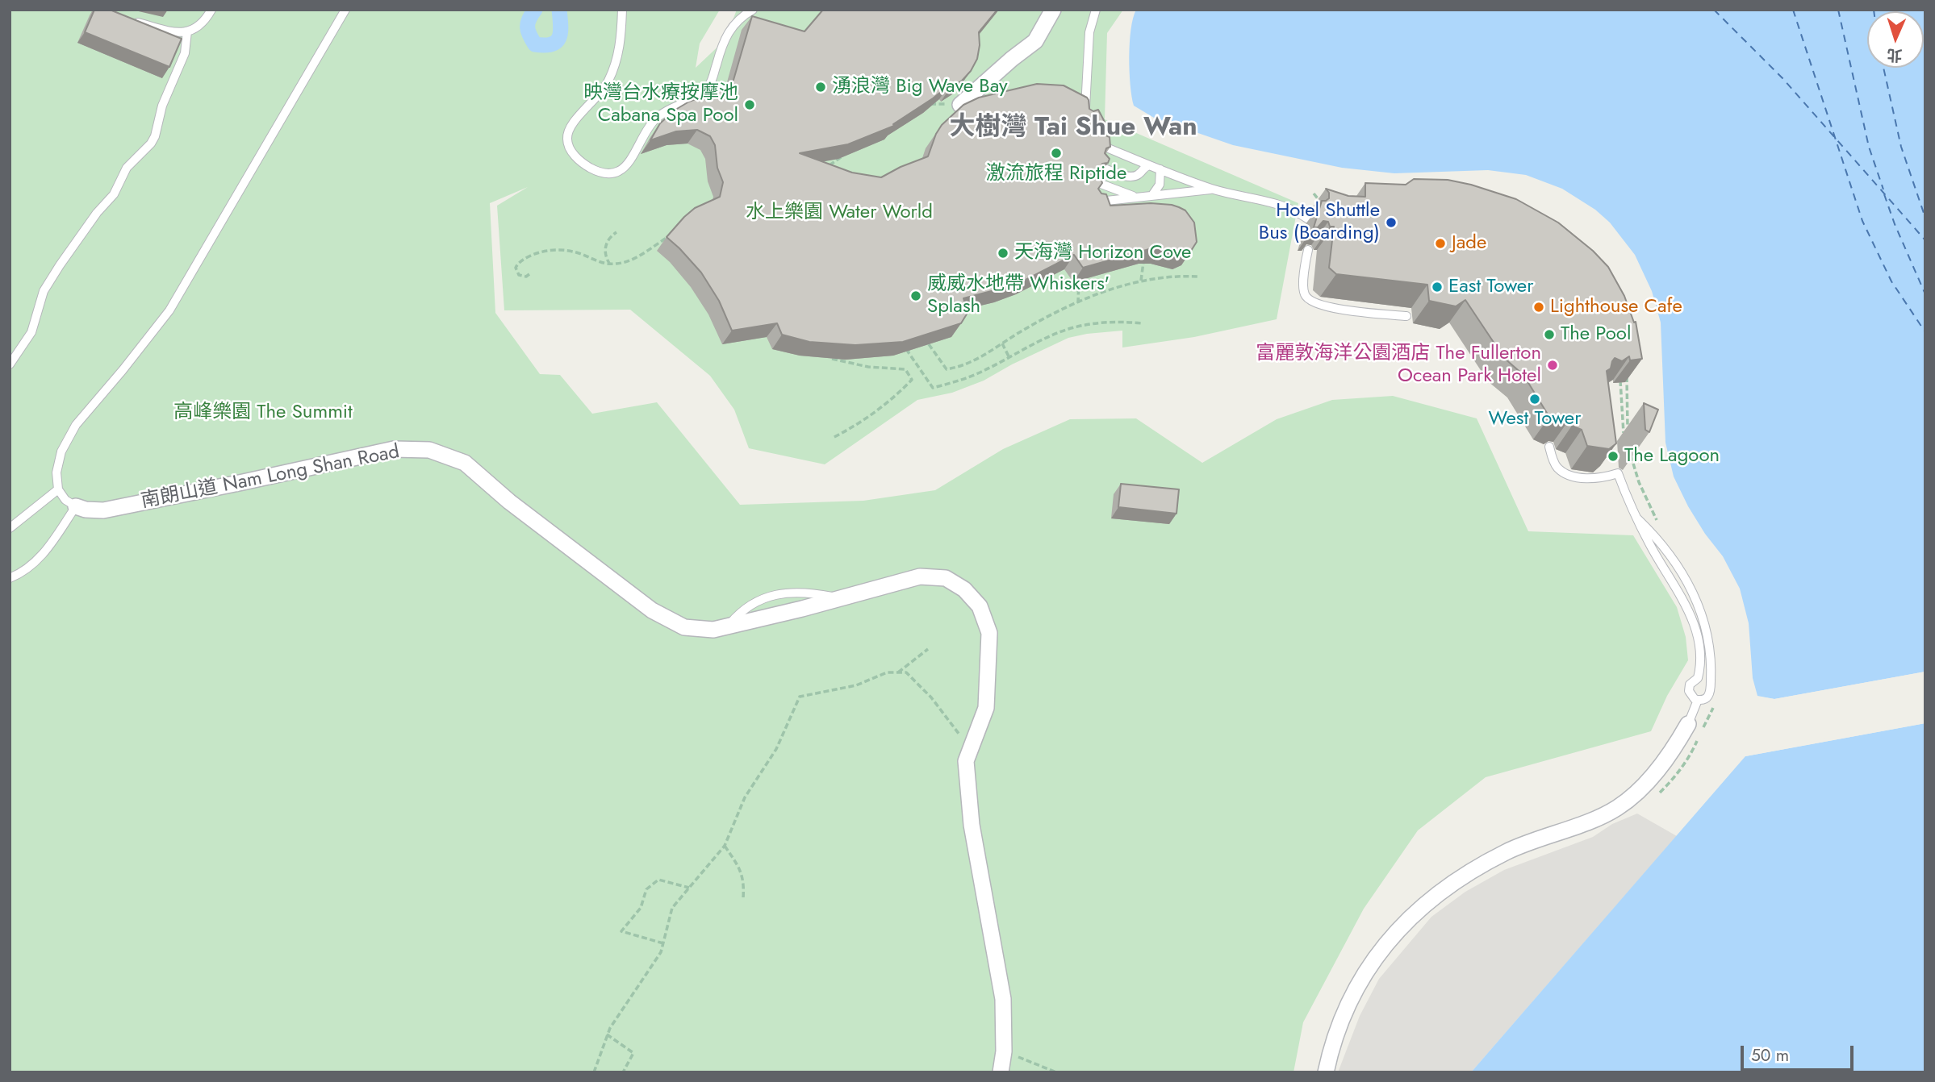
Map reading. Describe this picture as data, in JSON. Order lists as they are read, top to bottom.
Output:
{
  "streets": {
    "street": ["南朗山道 Nam Long Shan Road"]
  },
  "districts": ["大樹灣 Tai Shue Wan"],
  "parks": ["水上樂園 Water World", "高峰樂園 The Summit"],
  "places": [
    "湧浪灣 Big Wave Bay",
    "映灣台水療按摩池 Cabana Spa Pool",
    "激流旅程 Riptide",
    "Hotel Shuttle Bus (Boarding)",
    "Jade",
    "天海灣 Horizon Cove",
    "East Tower",
    "威威水地帶 Whiskers' Splash",
    "Lighthouse Cafe",
    "The Pool",
    "富麗敦海洋公園酒店 The Fullerton Ocean Park Hotel",
    "West Tower",
    "The Lagoon"
  ],
  "scale_bar": "50 m",
  "north": "bottom"
}
